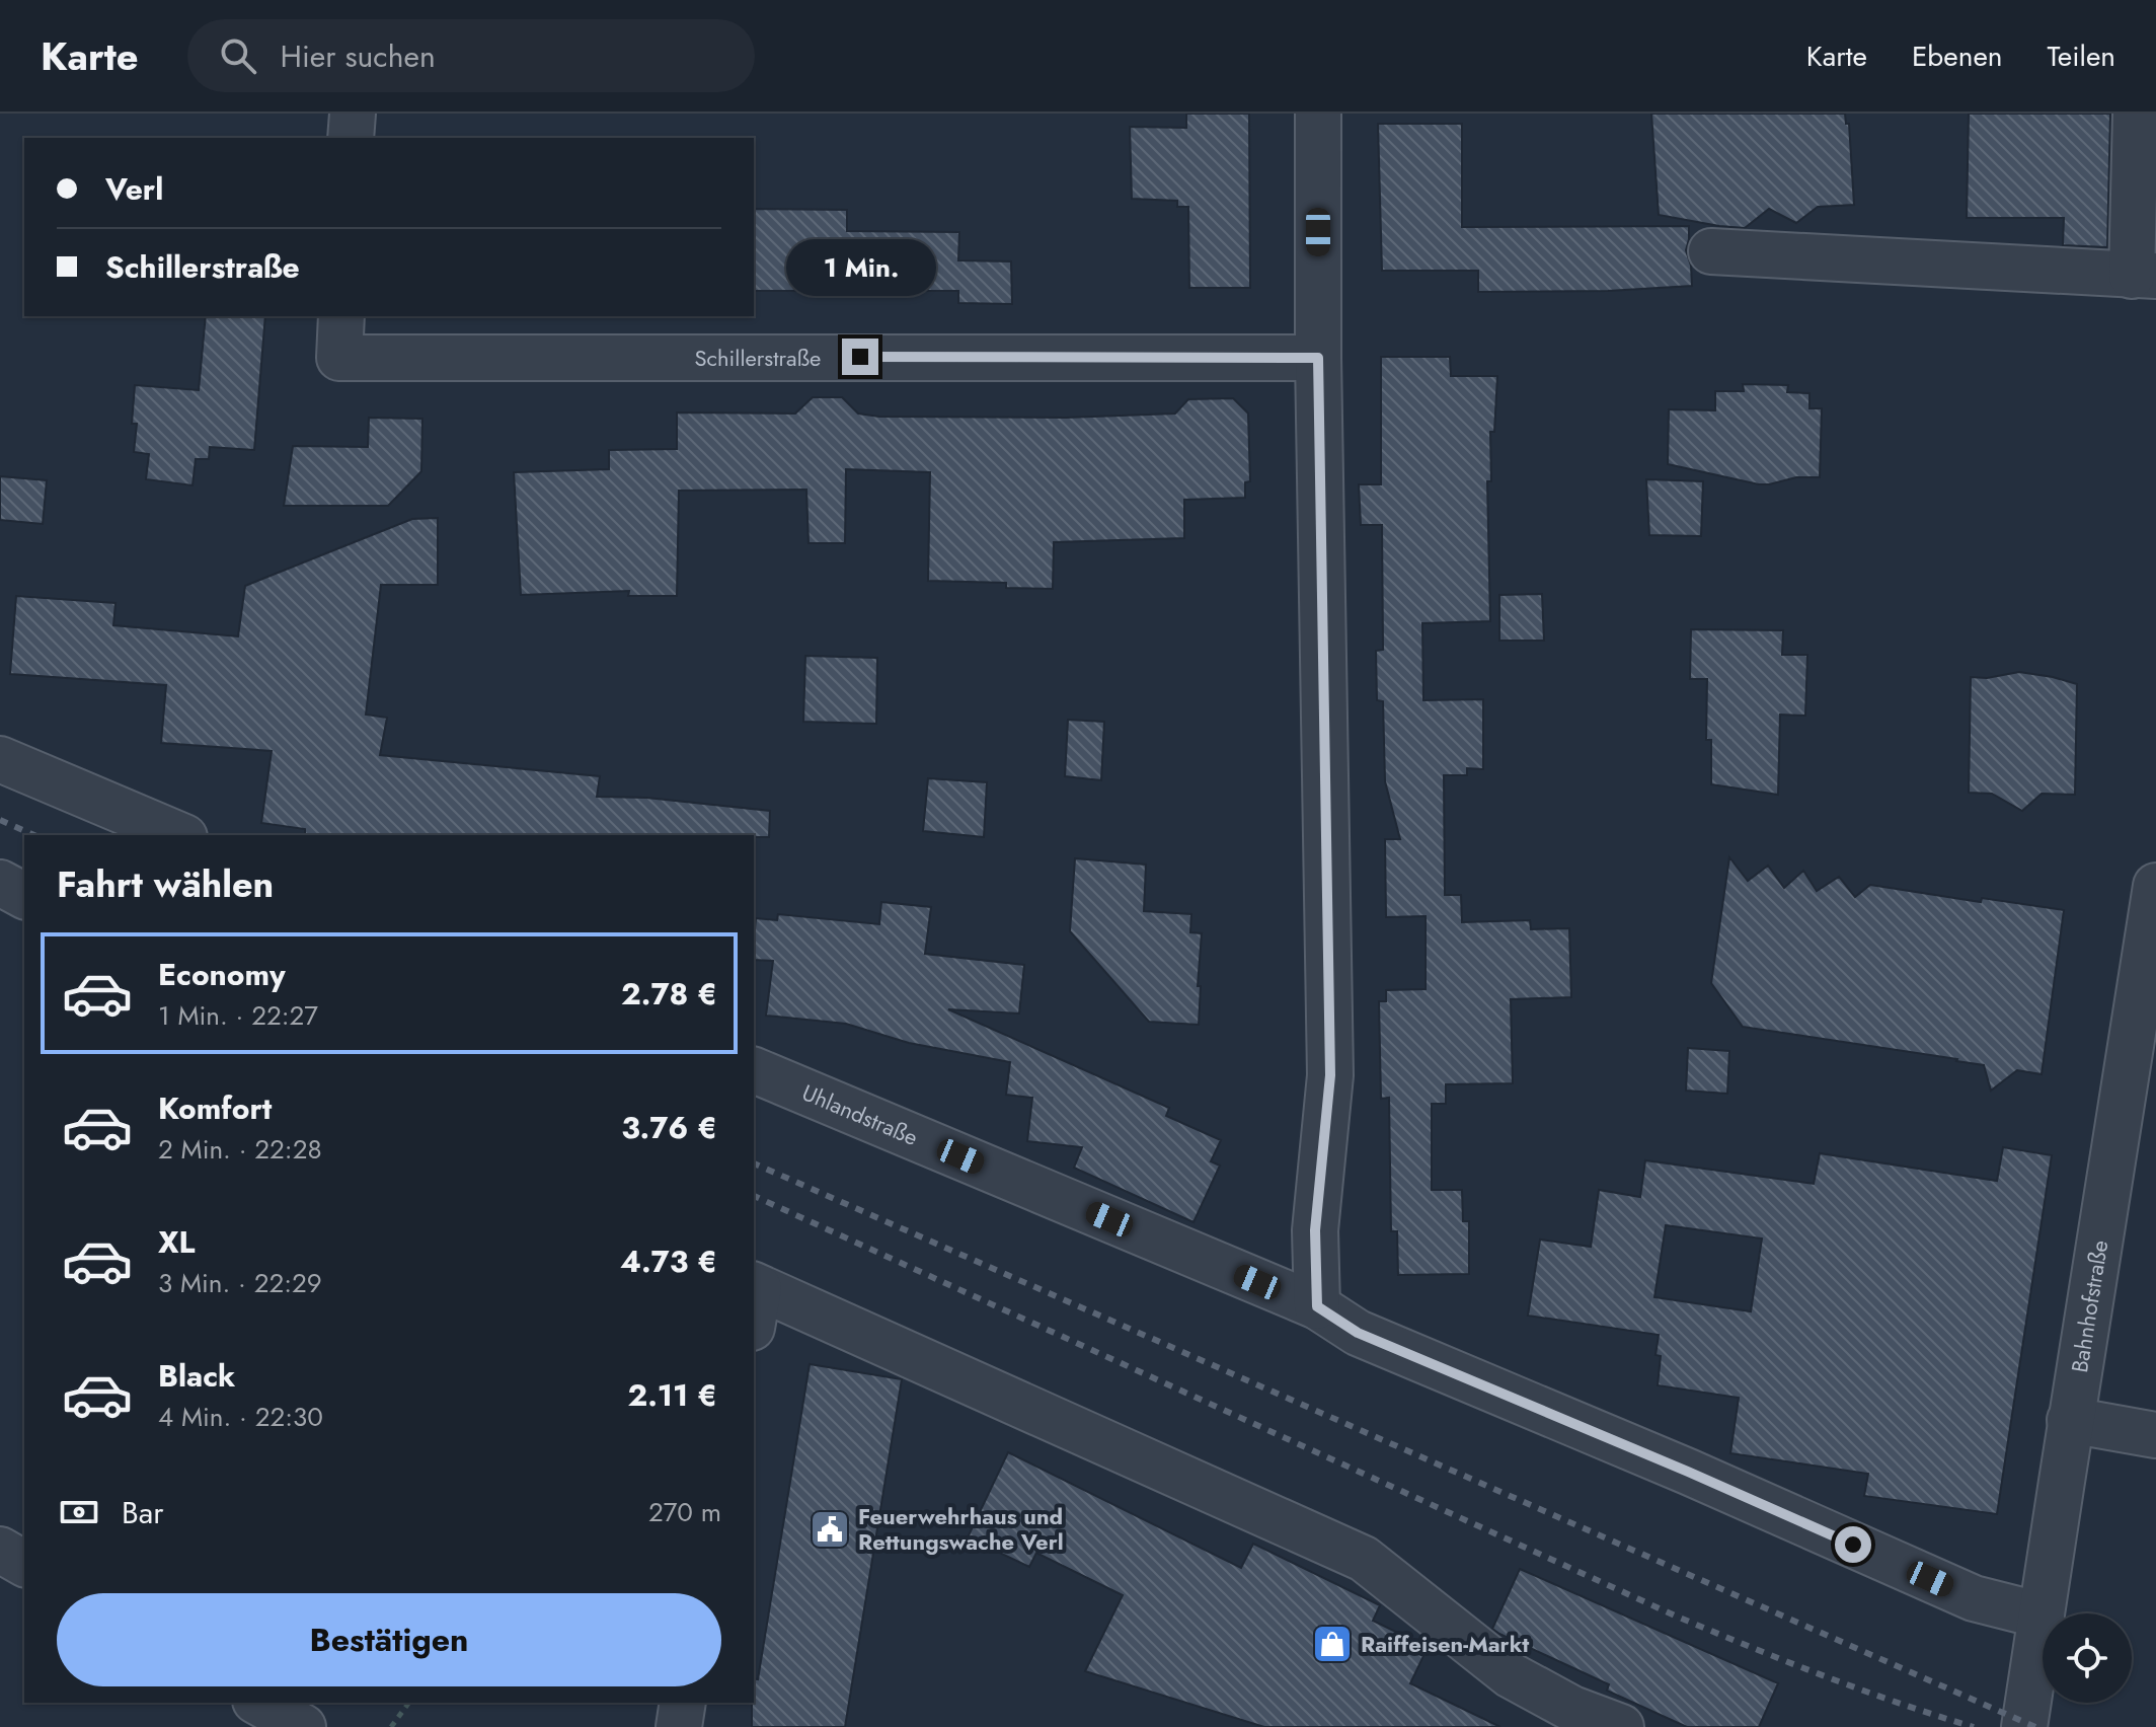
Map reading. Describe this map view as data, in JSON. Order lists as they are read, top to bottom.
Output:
{
  "streets": {
    "street": ["Schillerstraße", "Uhlandstraße", "Bahnhofstraße"]
  },
  "crossings": [
    ["Uhlandstraße", "Bahnhofstraße"]
  ],
  "places": {
    "public building": ["Feuerwehrhaus und Rettungswache Verl"],
    "shop": ["Raiffeisen-Markt"]
  },
  "page": {
    "header": "Karte",
    "search": "Hier suchen",
    "nav": ["Karte", "Ebenen", "Teilen"],
    "banner": ["Verl", "Schillerstraße"],
    "bubble": "1 Min.",
    "heading": "Fahrt wählen",
    "list": [
      {
        "name": "Economy",
        "note": "1 Min. · 22:27",
        "value": "2.78 €"
      },
      {
        "name": "Komfort",
        "note": "2 Min. · 22:28",
        "value": "3.76 €"
      },
      {
        "name": "XL",
        "note": "3 Min. · 22:29",
        "value": "4.73 €"
      },
      {
        "name": "Black",
        "note": "4 Min. · 22:30",
        "value": "2.11 €"
      }
    ],
    "pay": ["Bar", "270 m"],
    "buttons": "Bestätigen"
  }
}
